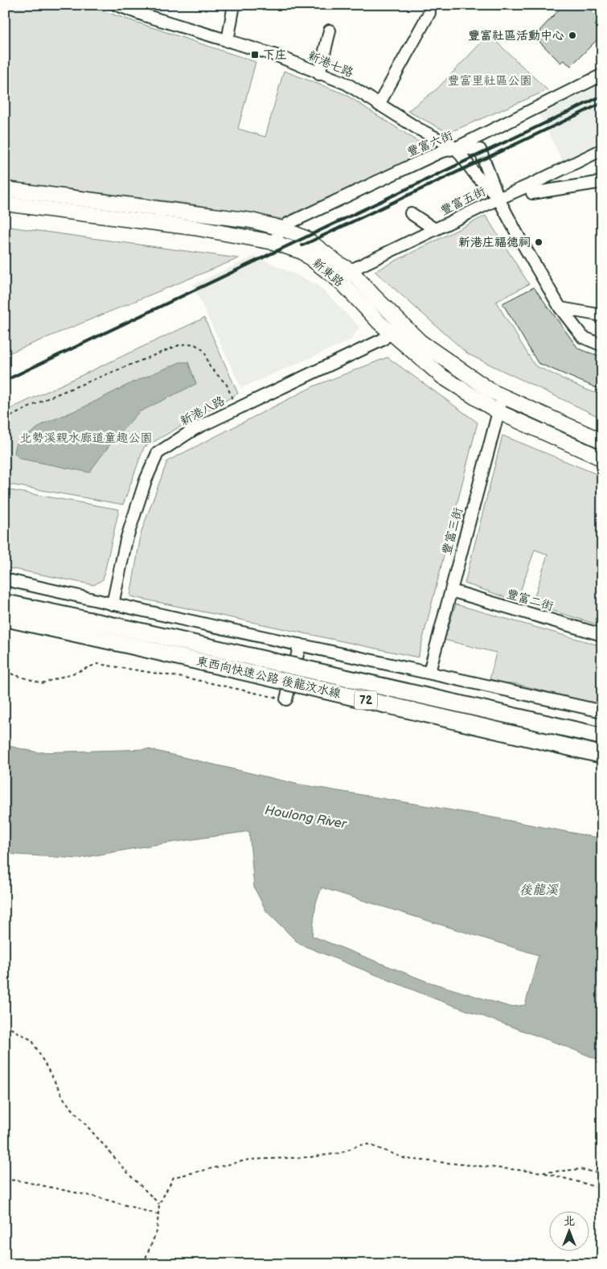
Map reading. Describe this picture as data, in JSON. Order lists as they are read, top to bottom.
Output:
{
  "streets": {
    "highway": ["東西向快速公路 後龍汶水線", "72"],
    "main road": ["新東路"],
    "street": [
      "新港七路",
      "豐富六街",
      "豐富五街",
      "新港八路",
      "豐富三街",
      "豐富二街"
    ]
  },
  "crossings": [
    ["新港七路", "豐富六街"],
    ["新港七路", "豐富五街"],
    ["豐富六街", "新東路"],
    ["豐富五街", "新東路"],
    ["新東路", "新港八路"],
    ["新東路", "豐富三街"],
    ["豐富三街", "豐富二街"]
  ],
  "water": ["Houlong River", "後龍溪"],
  "parks": ["豐富里社區公園", "北勢溪親水廊道童趣公園"],
  "places": {
    "other": ["豐富社區活動中心", "新港庄福德祠"],
    "transit": ["下庄"]
  },
  "north": "top"
}
